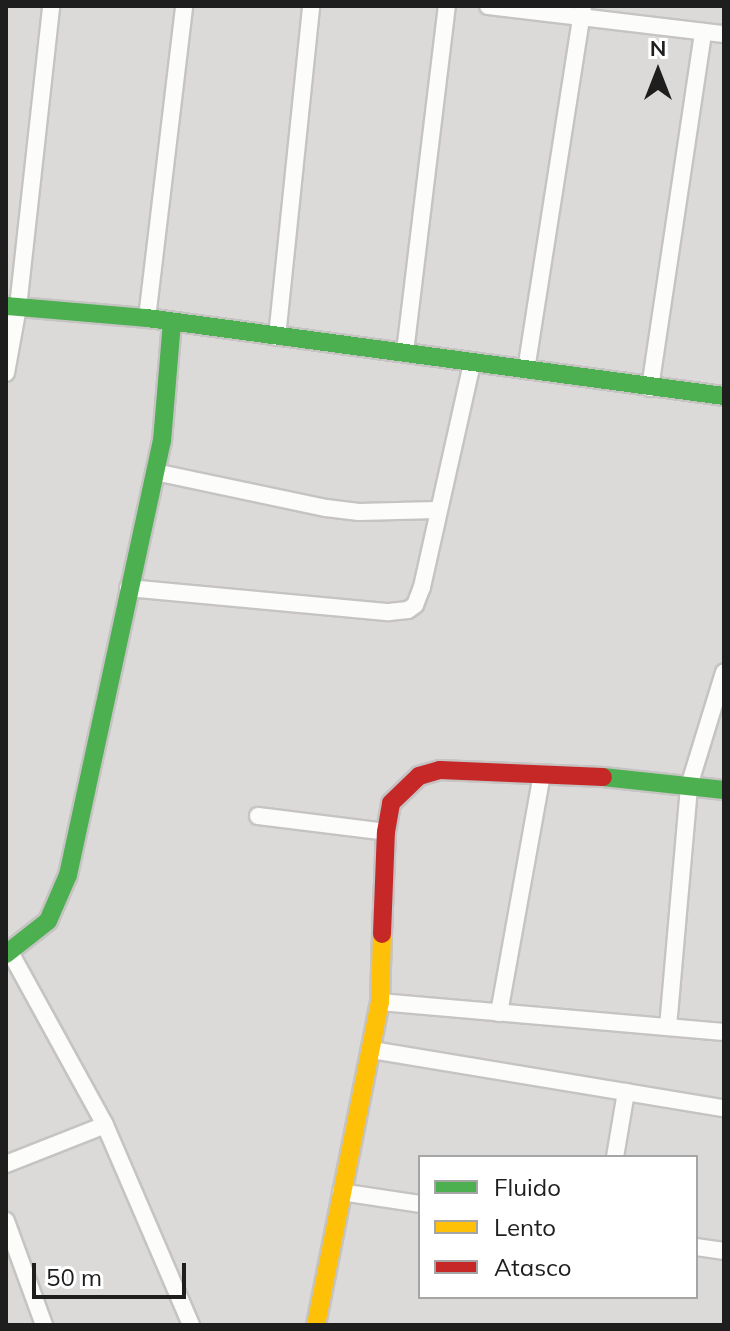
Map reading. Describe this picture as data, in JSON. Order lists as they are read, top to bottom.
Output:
{
  "legend": ["Fluido", "Lento", "Atasco"],
  "scale_bar": "50 m",
  "north": "top"
}
